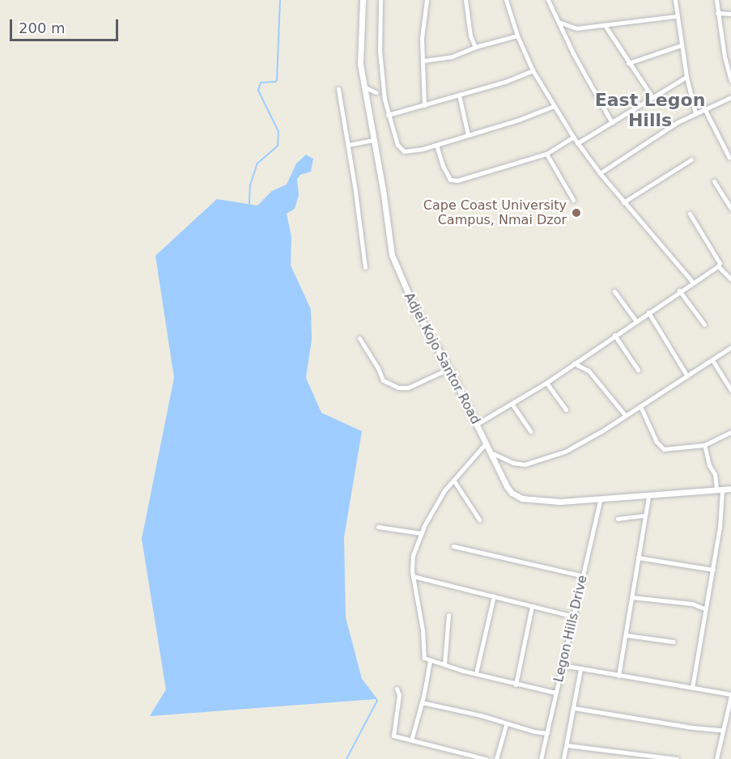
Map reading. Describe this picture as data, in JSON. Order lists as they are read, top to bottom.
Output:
{
  "streets": {
    "street": ["Adjei Kojo Santor Road", "Legon Hills Drive"]
  },
  "crossings": [
    ["Adjei Kojo Santor Road", "Legon Hills Drive"]
  ],
  "districts": ["East Legon Hills"],
  "places": ["Cape Coast University Campus, Nmai Dzor"],
  "scale_bar": "200 m"
}
